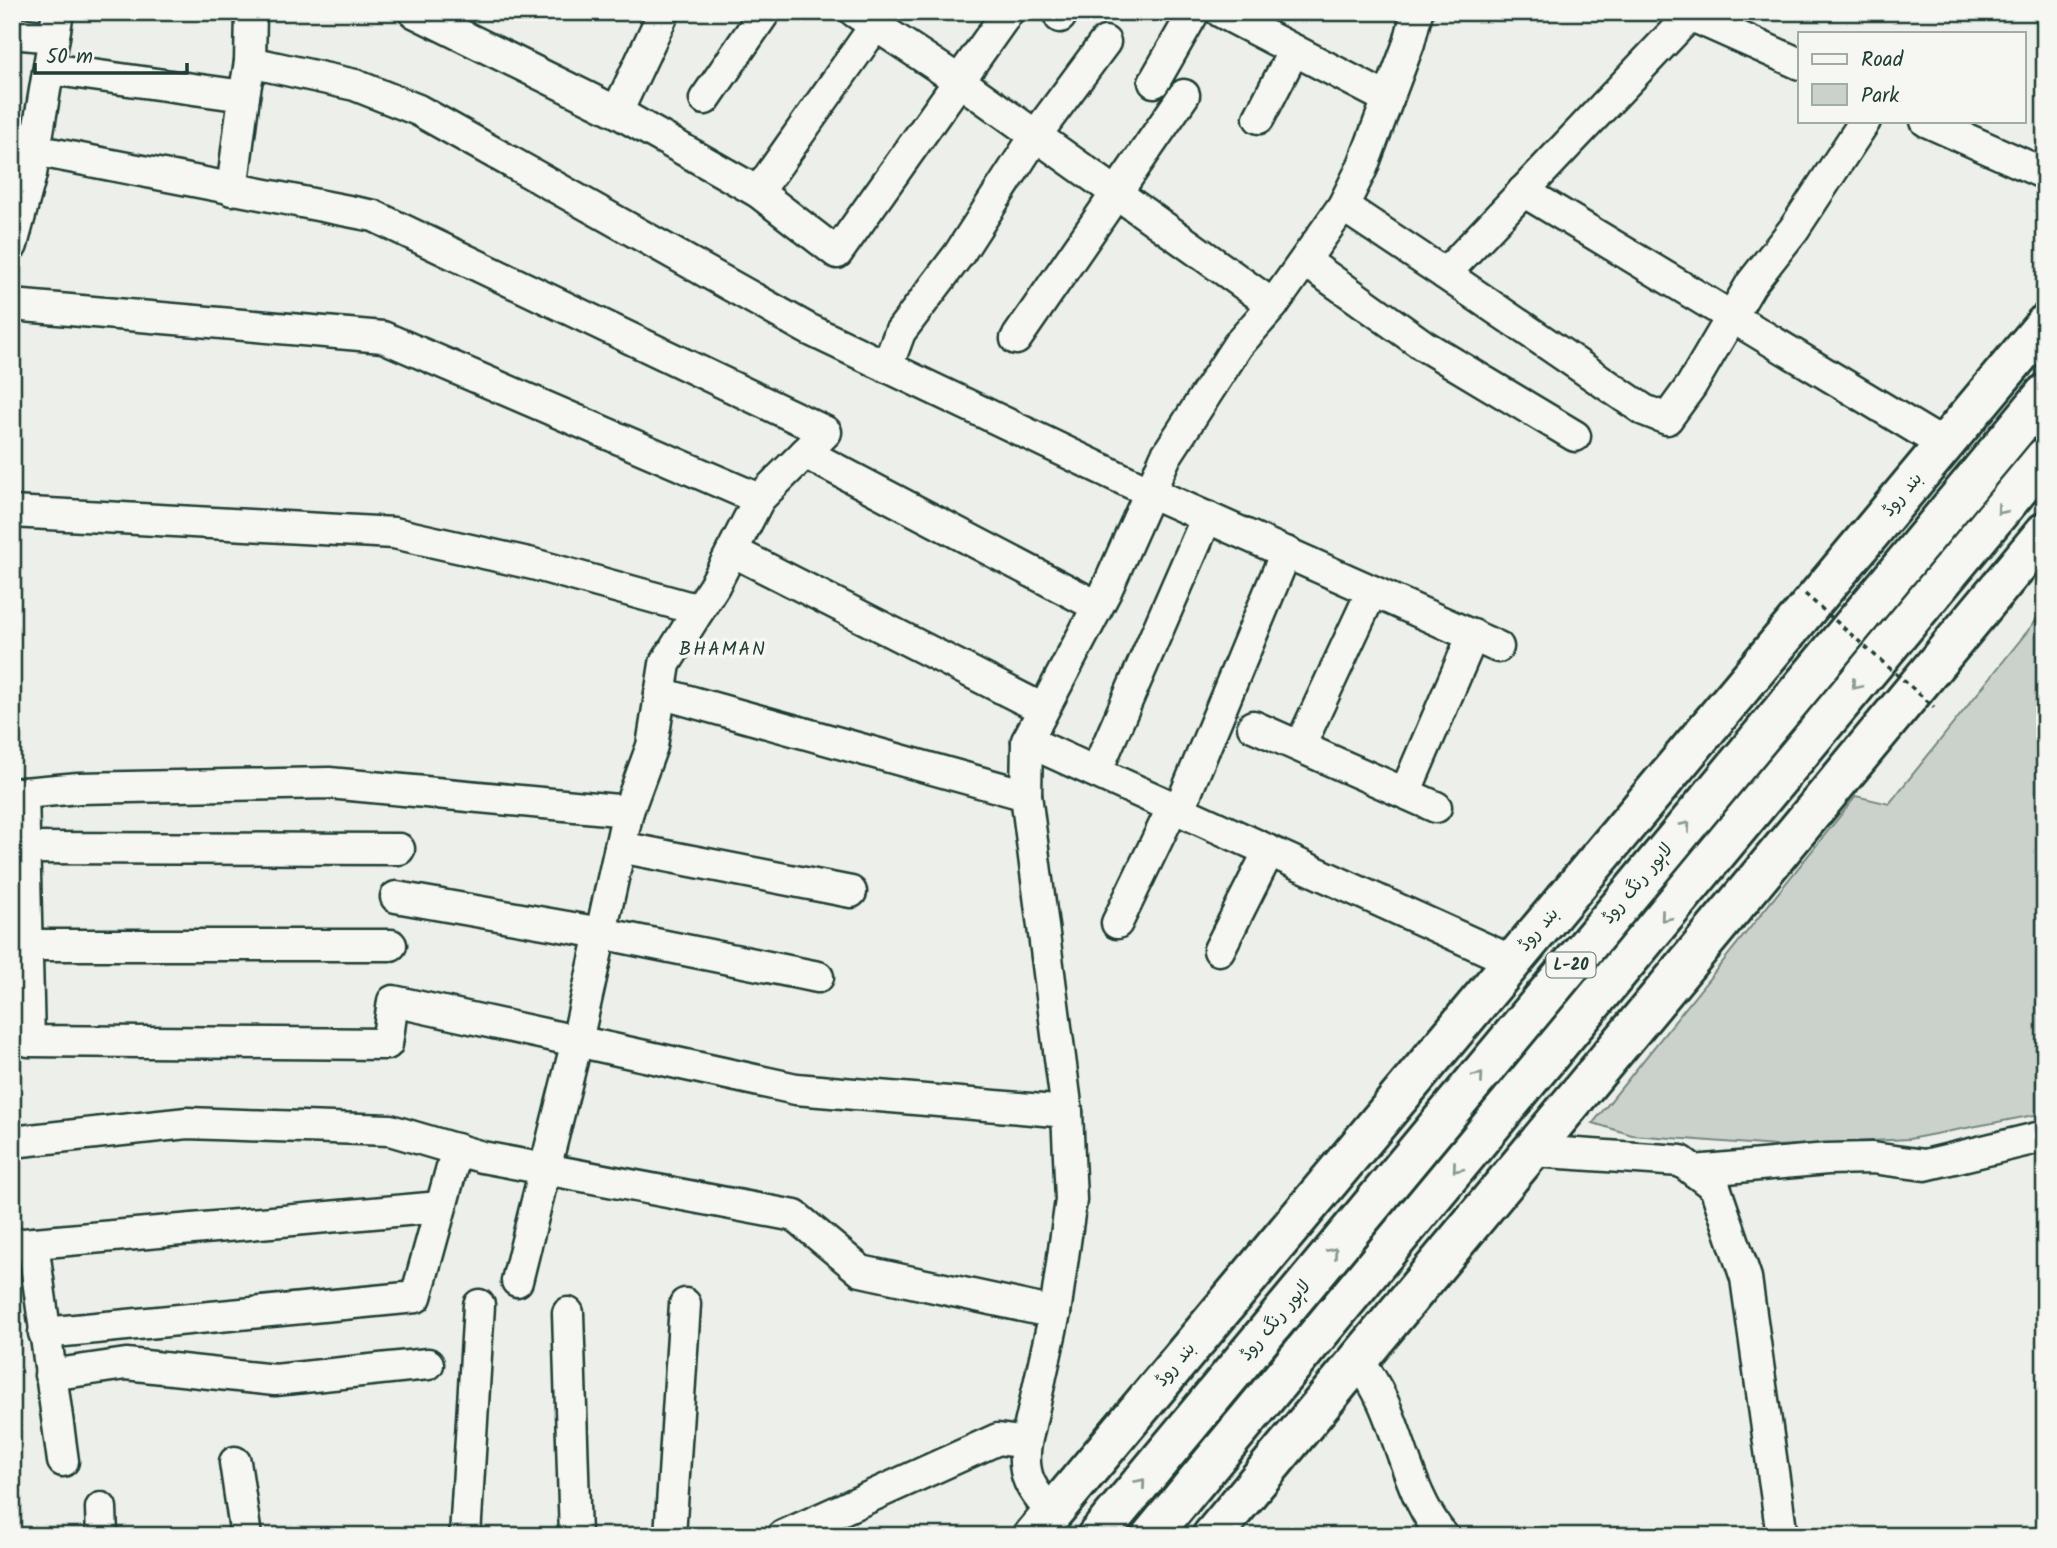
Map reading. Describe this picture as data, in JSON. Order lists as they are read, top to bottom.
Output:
{
  "streets": {
    "main road": ["بند روڈ", "لاہور رنگ روڈ", "L-20"]
  },
  "districts": ["BHAMAN"],
  "legend": ["Road", "Park"],
  "scale_bar": "50 m"
}
